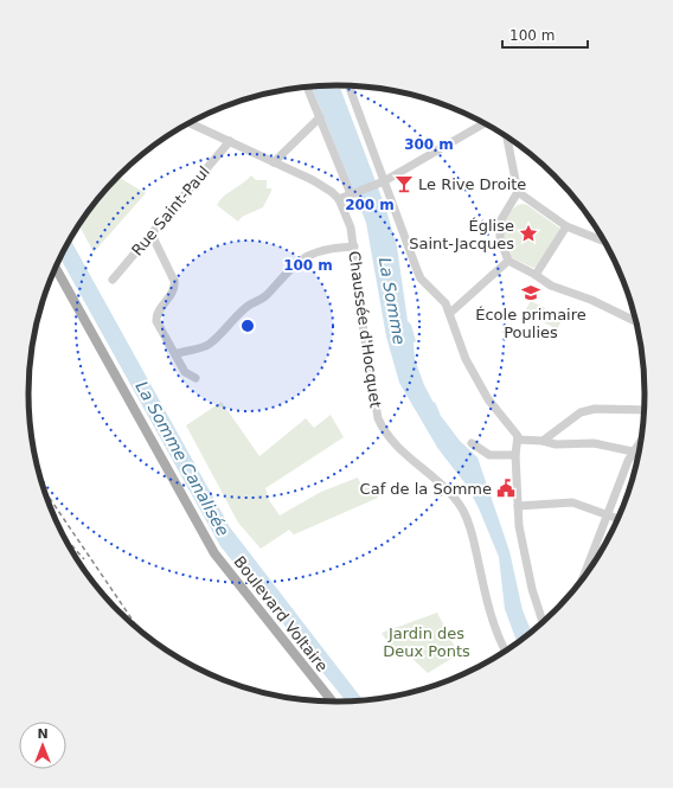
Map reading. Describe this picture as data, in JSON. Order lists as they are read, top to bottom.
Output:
{
  "streets": {
    "main road": ["Boulevard Voltaire"],
    "street": ["Rue Saint-Paul", "Chaussée d'Hocquet"]
  },
  "crossings": [
    ["Rue Saint-Paul", "Chaussée d'Hocquet"]
  ],
  "water": ["La Somme", "La Somme Canalisée"],
  "parks": ["Jardin des Deux Ponts"],
  "places": {
    "bar": ["Le Rive Droite"],
    "place": ["Église Saint-Jacques"],
    "school or university": ["École primaire Poulies"],
    "public building": ["Caf de la Somme"]
  },
  "scale_bar": "100 m",
  "north": "top",
  "rings": ["300 m", "200 m", "100 m"]
}
